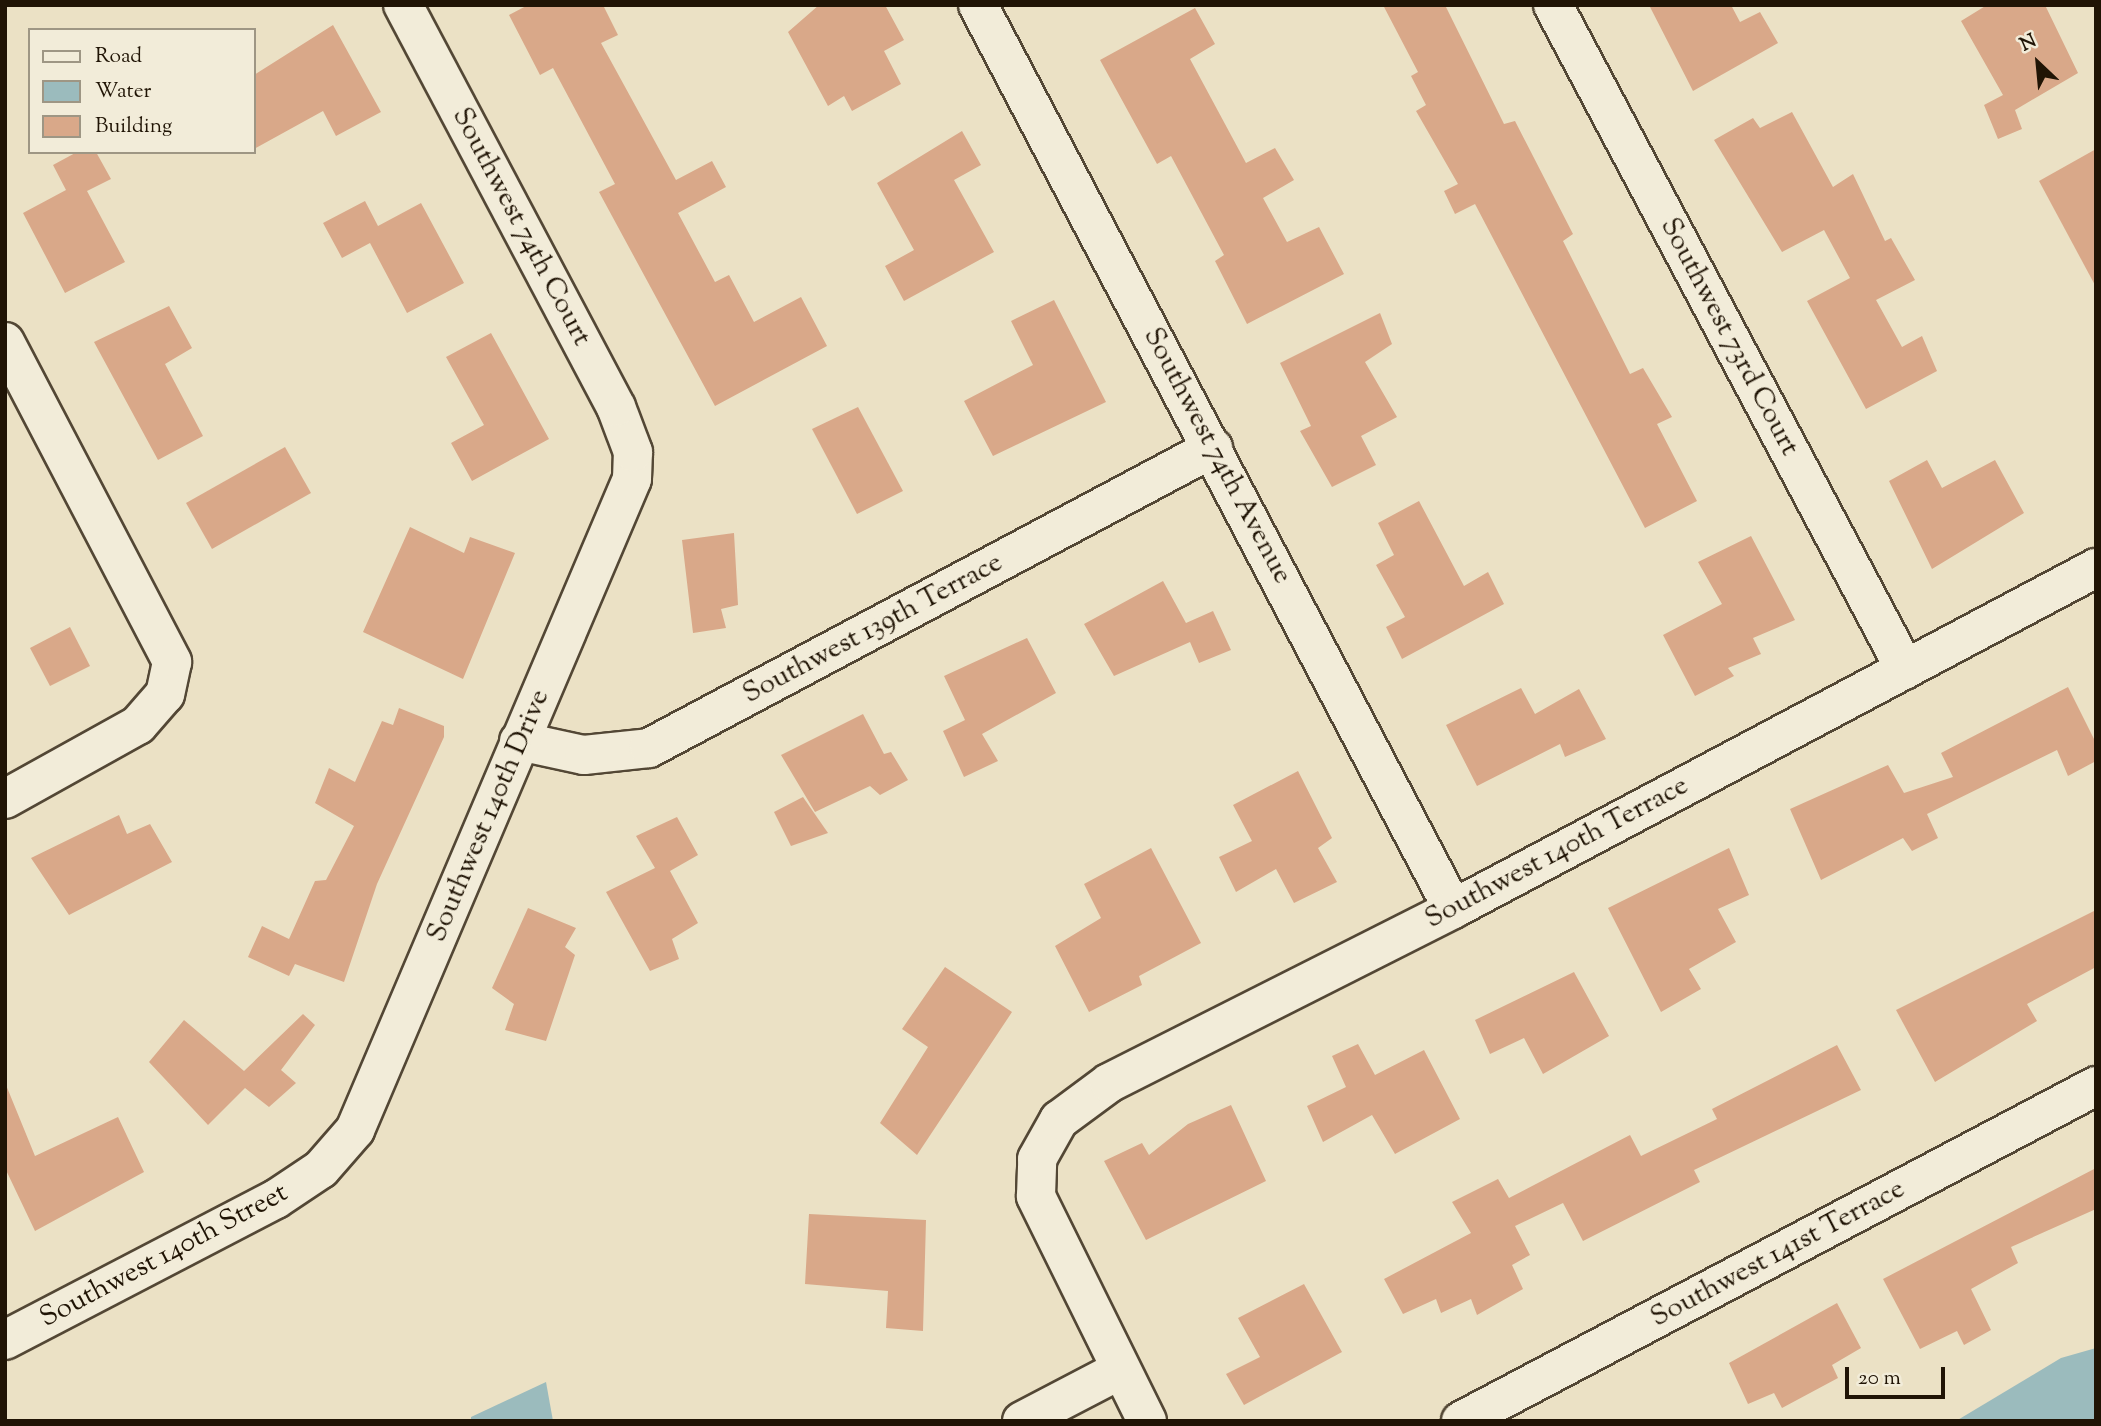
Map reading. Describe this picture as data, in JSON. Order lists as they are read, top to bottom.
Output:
{
  "streets": {
    "street": [
      "Southwest 74th Court",
      "Southwest 73rd Court",
      "Southwest 74th Avenue",
      "Southwest 139th Terrace",
      "Southwest 140th Drive",
      "Southwest 140th Terrace",
      "Southwest 141st Terrace",
      "Southwest 140th Street"
    ]
  },
  "crossings": [
    ["Southwest 74th Court", "Southwest 140th Drive"],
    ["Southwest 73rd Court", "Southwest 140th Terrace"],
    ["Southwest 74th Avenue", "Southwest 139th Terrace"],
    ["Southwest 74th Avenue", "Southwest 140th Terrace"],
    ["Southwest 139th Terrace", "Southwest 140th Drive"],
    ["Southwest 140th Drive", "Southwest 140th Street"]
  ],
  "legend": ["Road", "Water", "Building"],
  "scale_bar": "20 m",
  "north": "top left"
}
